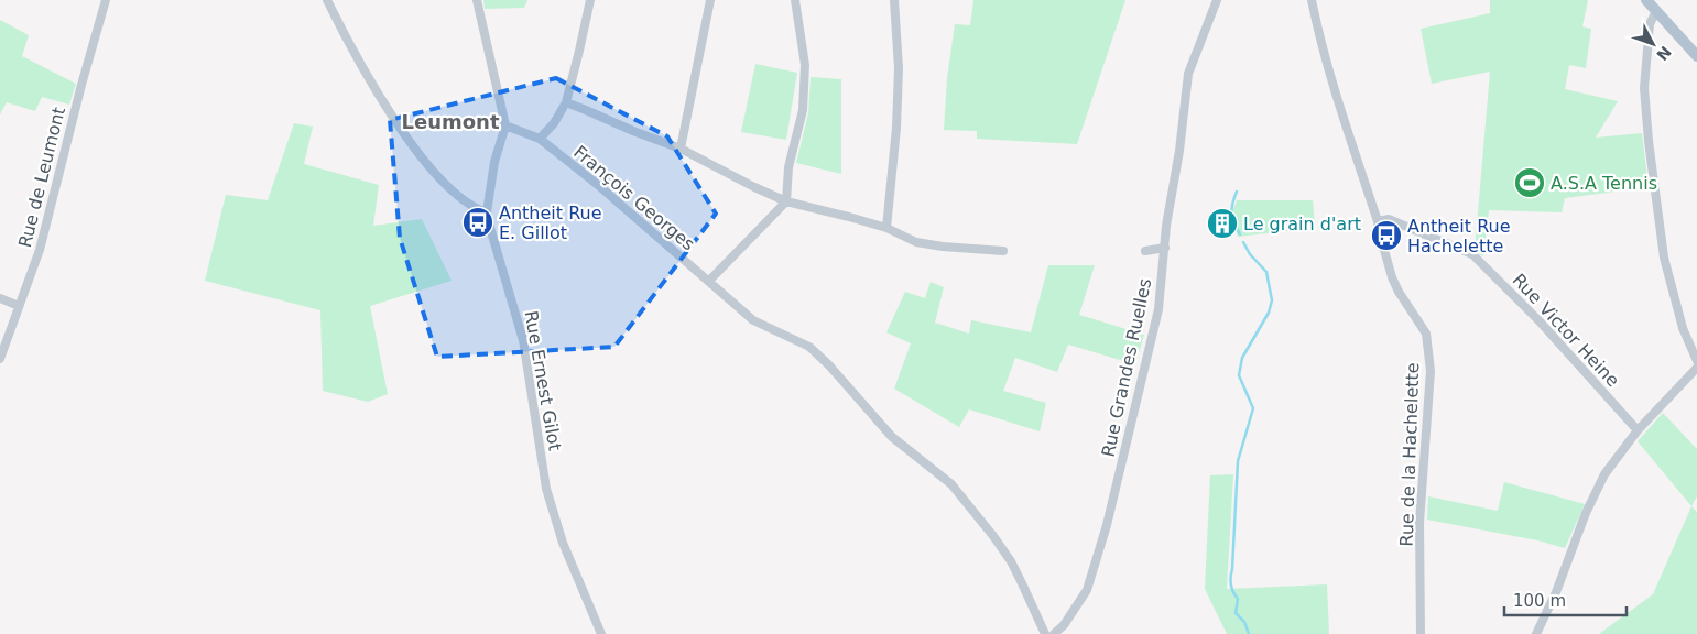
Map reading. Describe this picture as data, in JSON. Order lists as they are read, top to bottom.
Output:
{
  "streets": {
    "street": [
      "Rue de Leumont",
      "François Georges",
      "Rue Victor Heine",
      "Rue Grandes Ruelles",
      "Rue Ernest Gilot",
      "Rue de la Hachelette"
    ]
  },
  "crossings": [
    ["François Georges", "Rue Ernest Gilot"],
    ["Rue Victor Heine", "Rue de la Hachelette"]
  ],
  "districts": ["Leumont"],
  "places": {
    "sports": ["A.S.A Tennis"],
    "bus stop": ["Antheit Rue E. Gillot", "Antheit Rue Hachelette"],
    "building": ["Le grain d'art"]
  },
  "scale_bar": "100 m",
  "north": "bottom right"
}
